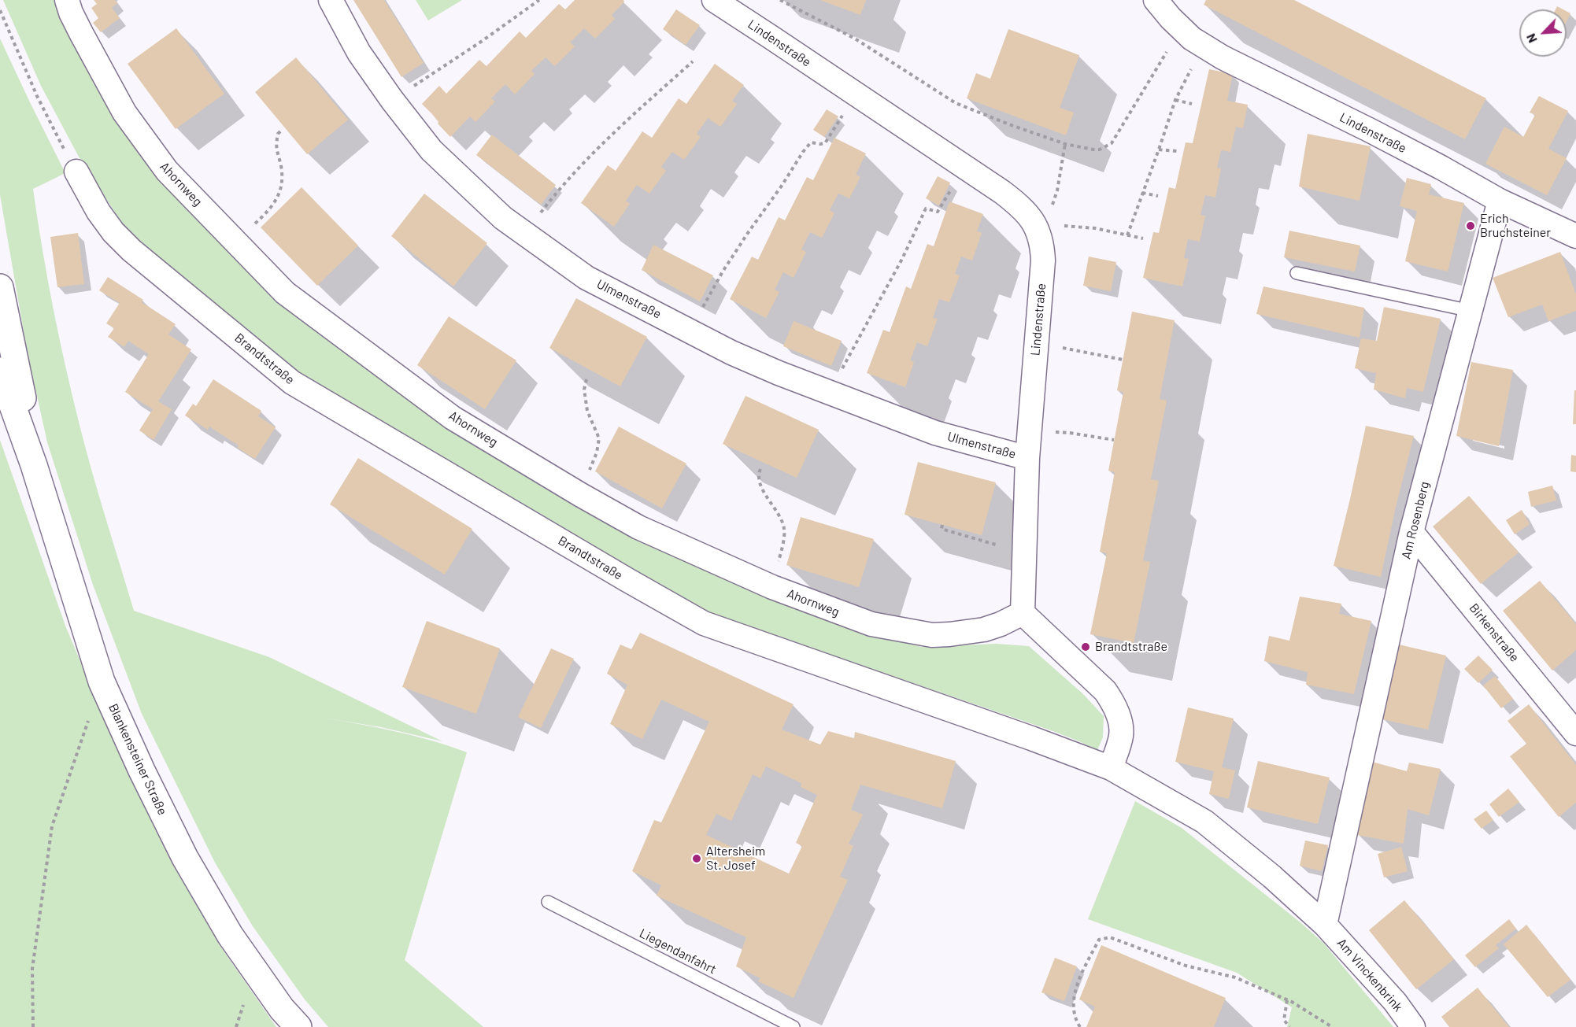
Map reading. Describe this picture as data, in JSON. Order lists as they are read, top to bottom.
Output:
{
  "streets": {
    "main road": ["Blankensteiner Straße"],
    "street": [
      "Lindenstraße",
      "Ahornweg",
      "Ulmenstraße",
      "Brandtstraße",
      "Am Rosenberg",
      "Birkenstraße",
      "Am Vinckenbrink"
    ],
    "lane": ["Liegendanfahrt"]
  },
  "crossings": [
    ["Lindenstraße", "Ahornweg"],
    ["Lindenstraße", "Ulmenstraße"],
    ["Lindenstraße", "Am Rosenberg"],
    ["Brandtstraße", "Am Rosenberg"],
    ["Brandtstraße", "Am Vinckenbrink"],
    ["Am Rosenberg", "Birkenstraße"],
    ["Am Rosenberg", "Am Vinckenbrink"]
  ],
  "places": ["Erich Bruchsteiner", "Brandtstraße", "Altersheim St. Josef"],
  "north": "bottom left"
}
